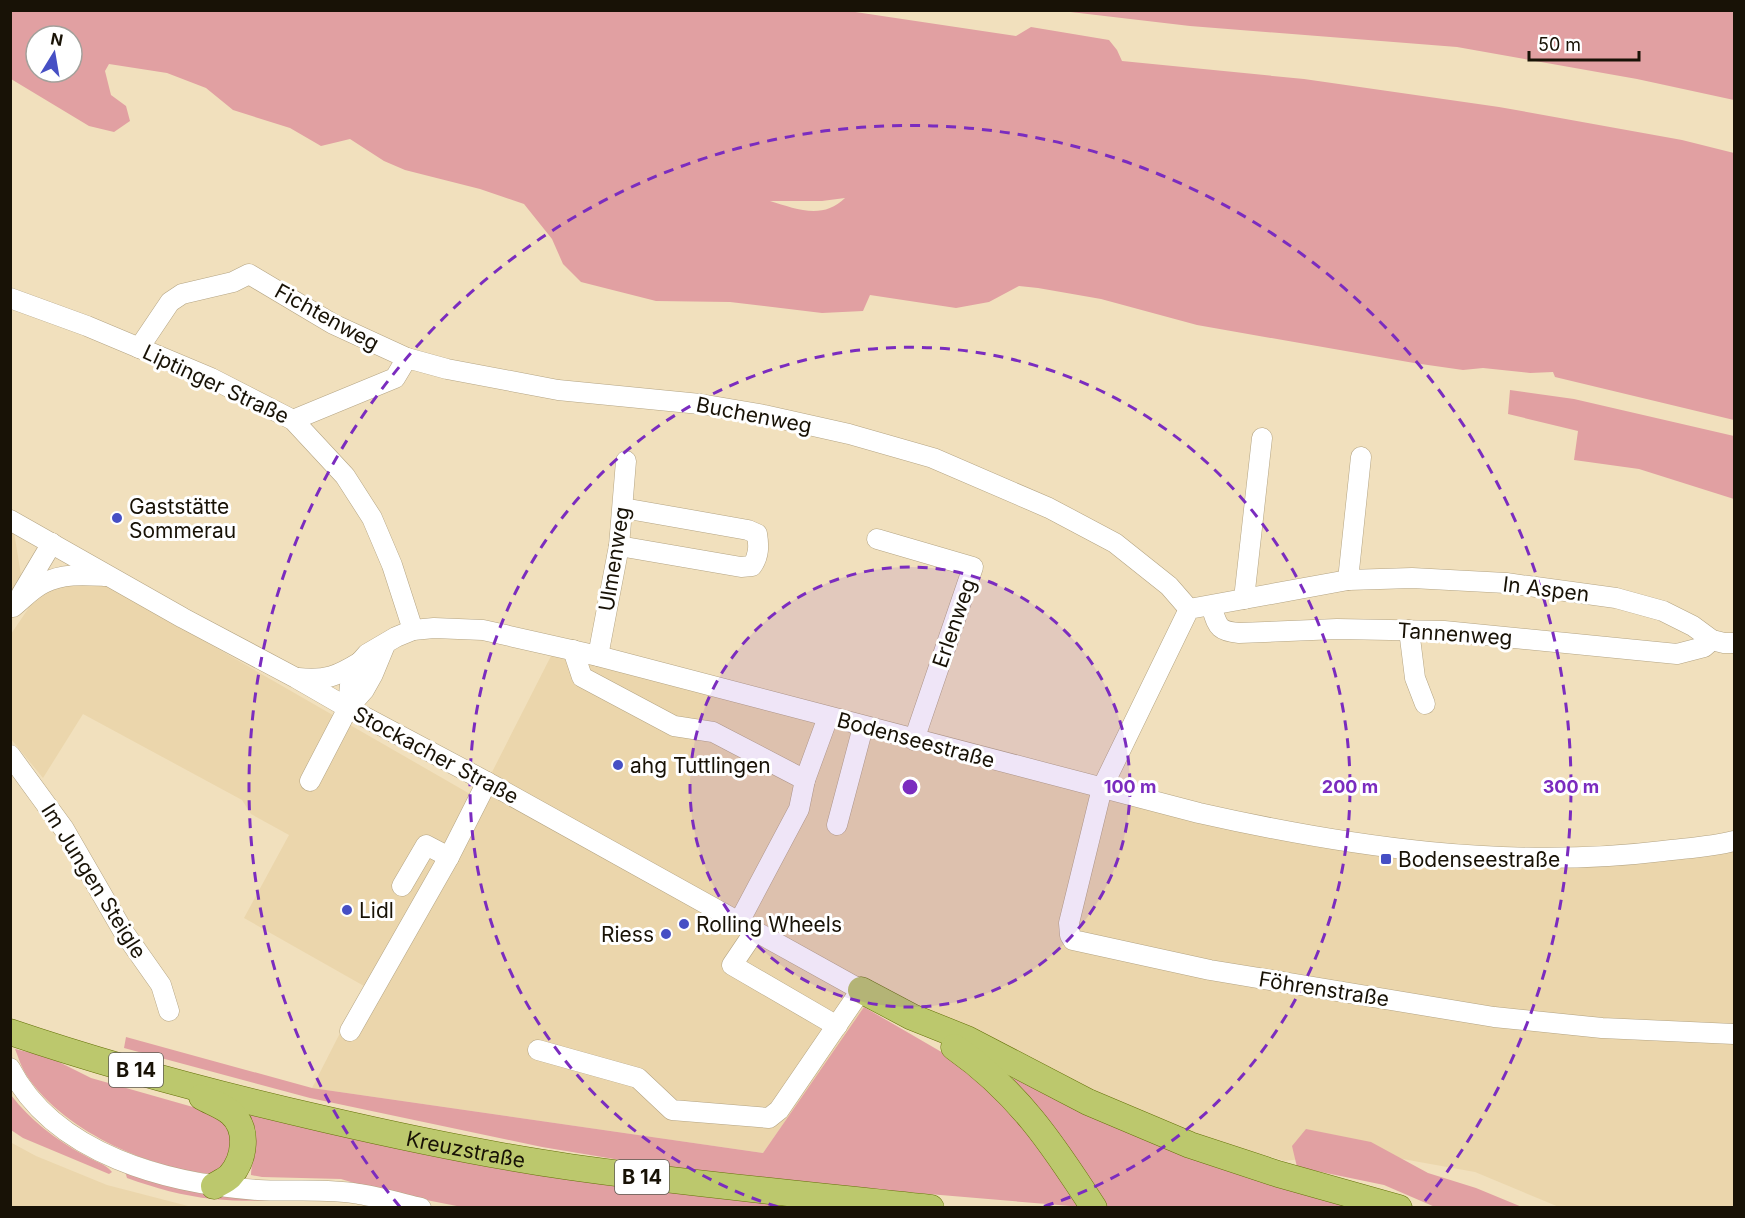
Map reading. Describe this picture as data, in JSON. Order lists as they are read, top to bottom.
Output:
{
  "streets": {
    "main road": ["B 14", "Kreuzstraße"],
    "street": [
      "Fichtenweg",
      "Liptinger Straße",
      "Buchenweg",
      "Ulmenweg",
      "In Aspen",
      "Erlenweg",
      "Tannenweg",
      "Bodenseestraße",
      "Stockacher Straße",
      "Im Jungen Steigle",
      "Föhrenstraße"
    ]
  },
  "crossings": [
    ["Fichtenweg", "Liptinger Straße"],
    ["Fichtenweg", "Buchenweg"],
    ["Liptinger Straße", "Bodenseestraße"],
    ["Buchenweg", "In Aspen"],
    ["Ulmenweg", "Bodenseestraße"],
    ["In Aspen", "Tannenweg"],
    ["Erlenweg", "Bodenseestraße"],
    ["Bodenseestraße", "Stockacher Straße"],
    ["Bodenseestraße", "Föhrenstraße"]
  ],
  "places": {
    "other": [
      "Gaststätte Sommerau",
      "ahg Tuttlingen",
      "Lidl",
      "Rolling Wheels",
      "Riess"
    ],
    "transit": ["Bodenseestraße"]
  },
  "scale_bar": "50 m",
  "north": "top",
  "rings": ["100 m", "200 m", "300 m"]
}
